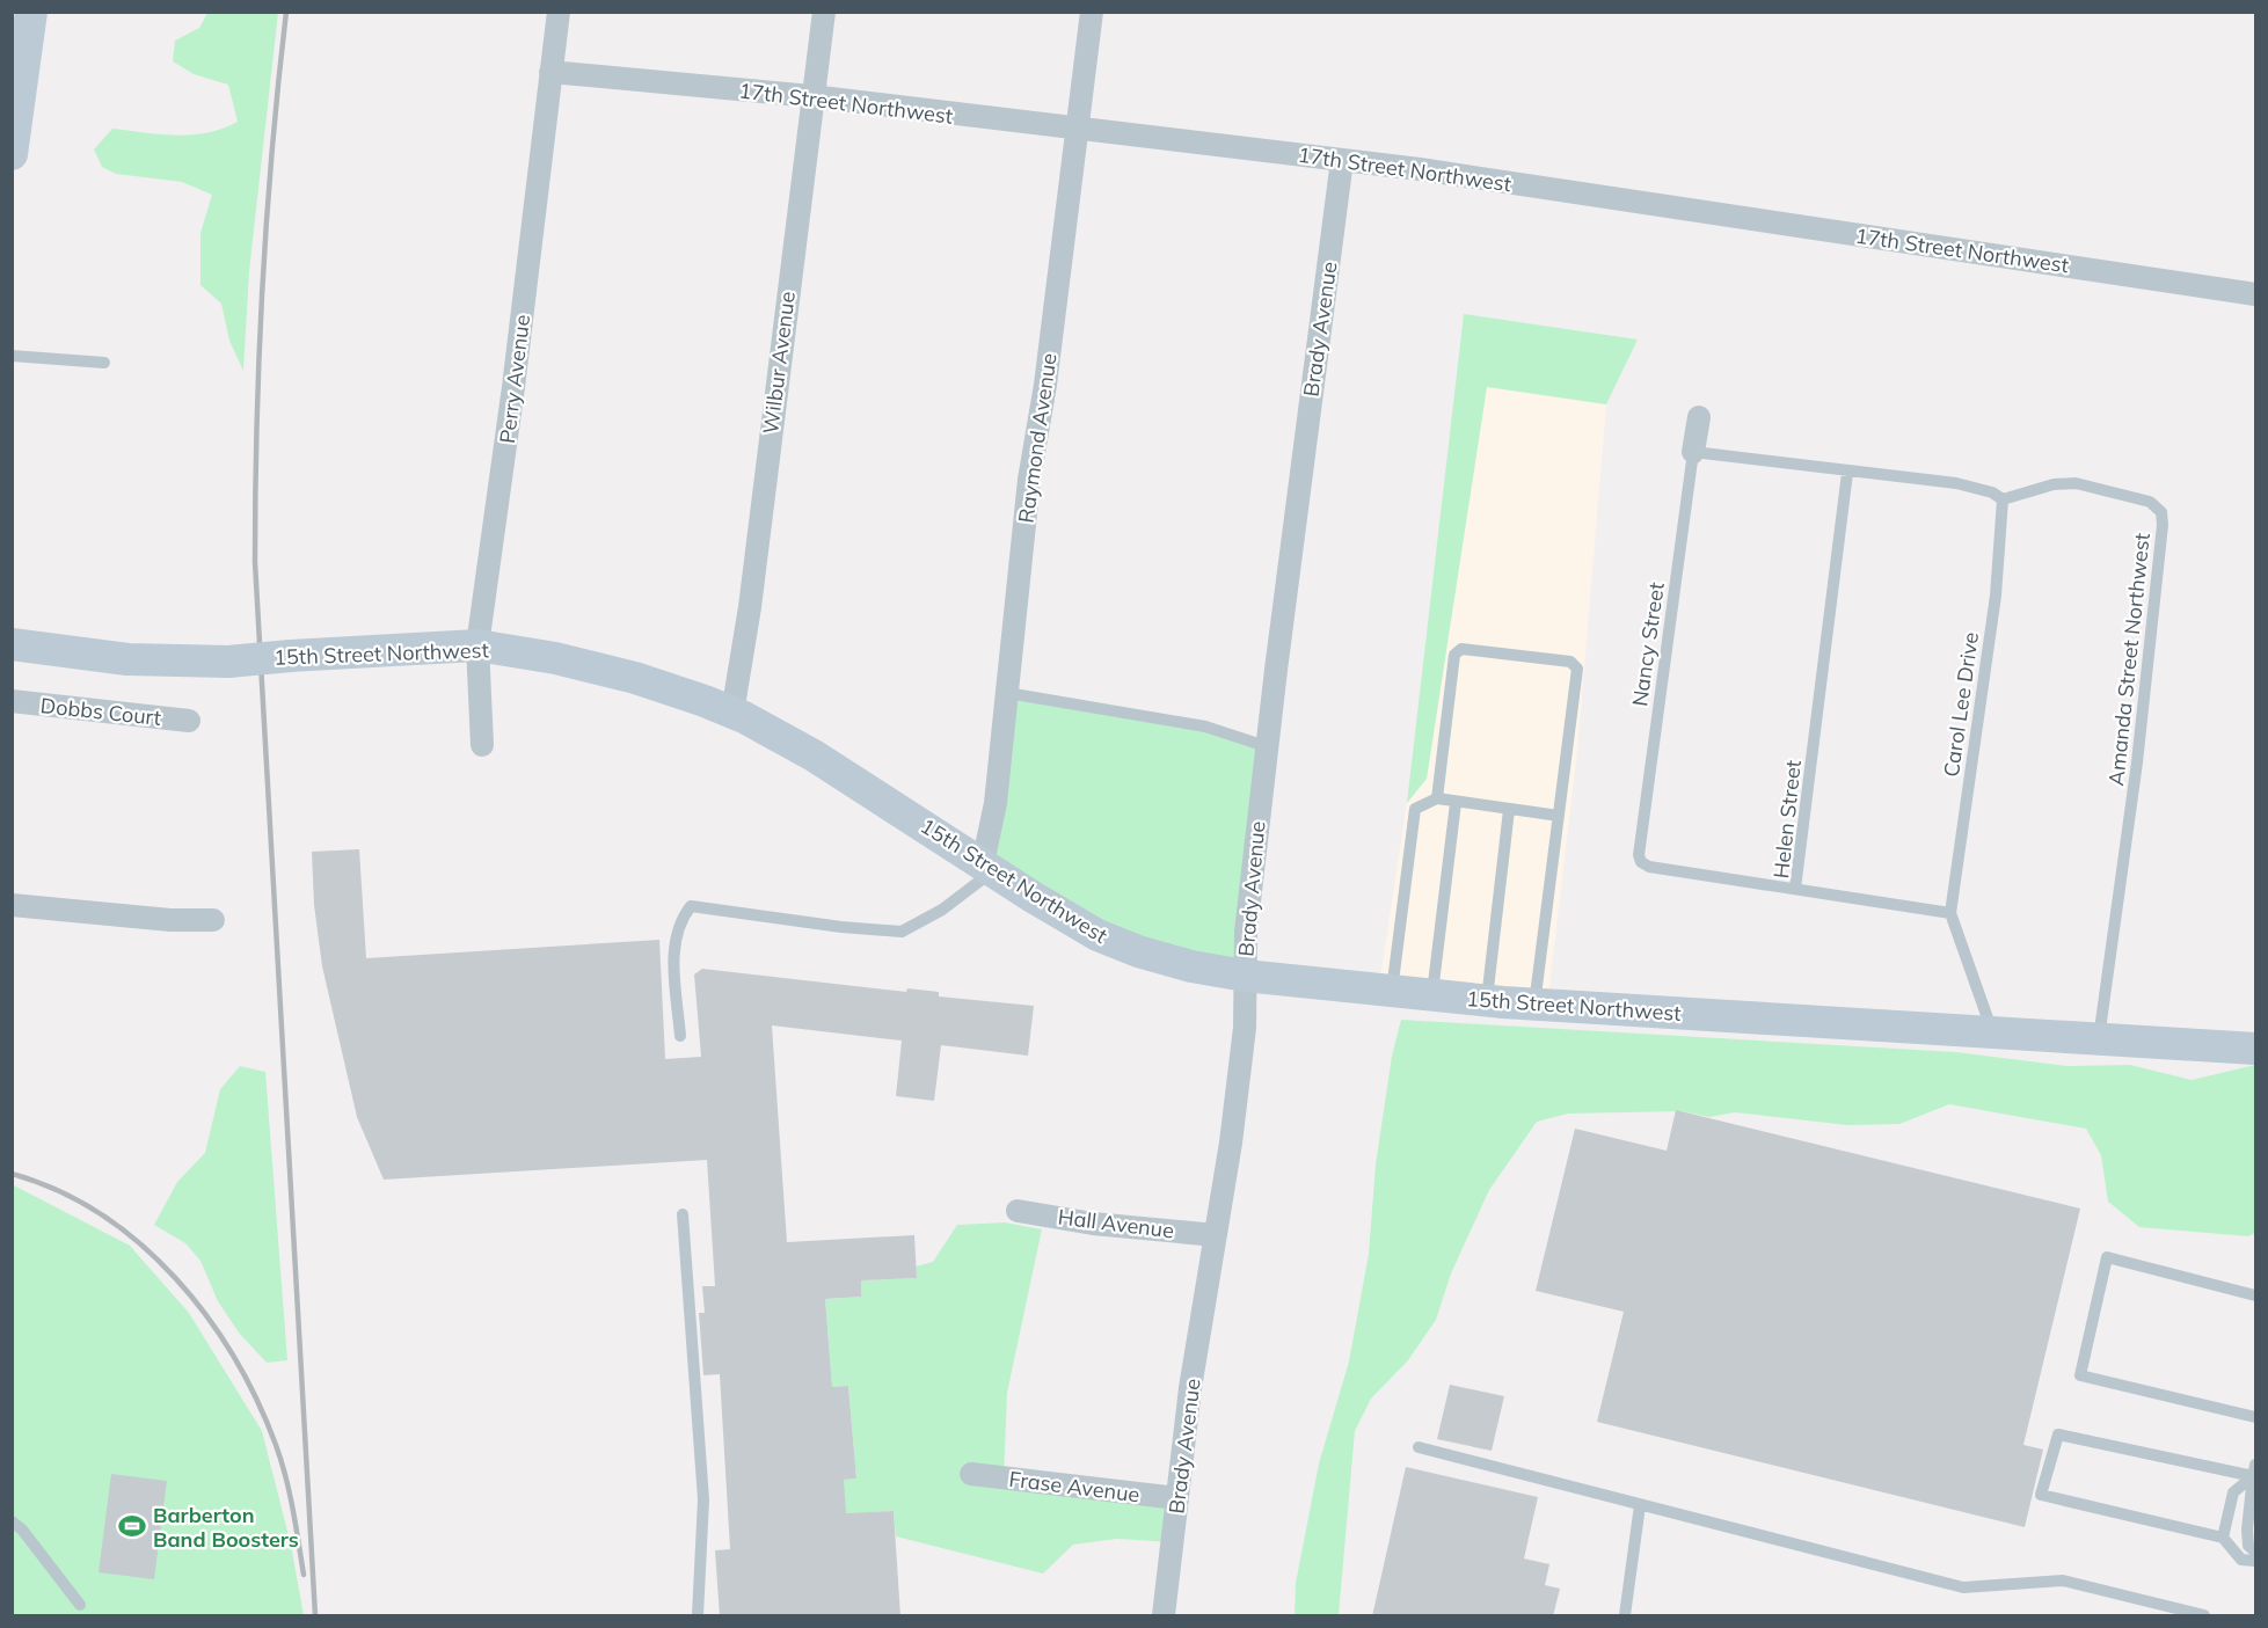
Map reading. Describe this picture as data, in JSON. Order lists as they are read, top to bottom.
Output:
{
  "streets": {
    "street": [
      "17th Street Northwest",
      "Brady Avenue",
      "Wilbur Avenue",
      "Perry Avenue",
      "Raymond Avenue",
      "15th Street Northwest",
      "Dobbs Court",
      "Hall Avenue",
      "Frase Avenue"
    ],
    "lane": [
      "Nancy Street",
      "Amanda Street Northwest",
      "Carol Lee Drive",
      "Helen Street"
    ]
  },
  "crossings": [
    ["17th Street Northwest", "Brady Avenue"],
    ["17th Street Northwest", "Wilbur Avenue"],
    ["17th Street Northwest", "Perry Avenue"],
    ["17th Street Northwest", "Raymond Avenue"],
    ["Brady Avenue", "15th Street Northwest"],
    ["Brady Avenue", "Hall Avenue"],
    ["Brady Avenue", "Frase Avenue"],
    ["Wilbur Avenue", "15th Street Northwest"],
    ["Perry Avenue", "15th Street Northwest"],
    ["Raymond Avenue", "15th Street Northwest"],
    ["Nancy Street", "Helen Street"],
    ["15th Street Northwest", "Amanda Street Northwest"],
    ["Amanda Street Northwest", "Carol Lee Drive"],
    ["Carol Lee Drive", "Helen Street"]
  ],
  "places": {
    "sports": ["Barberton Band Boosters"]
  }
}
